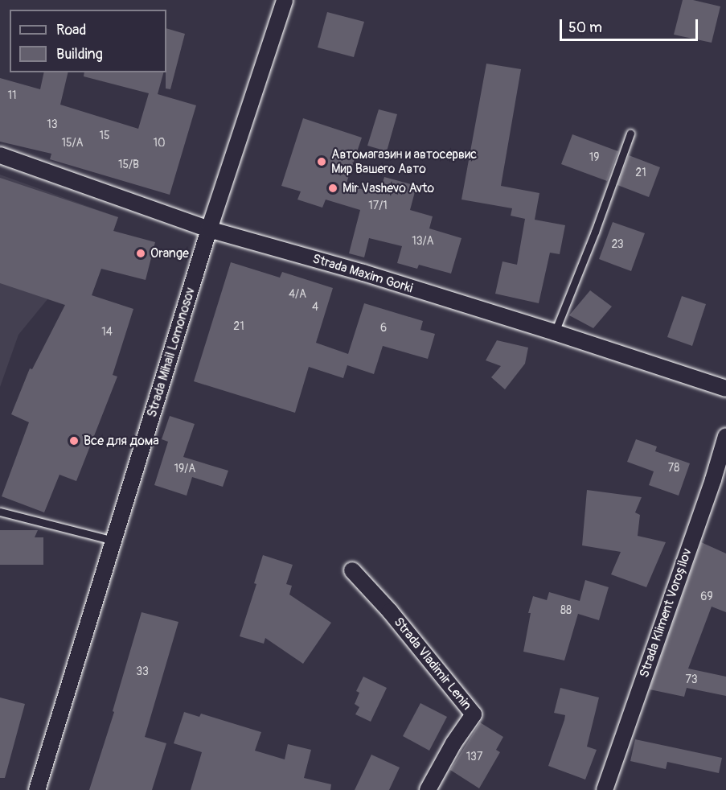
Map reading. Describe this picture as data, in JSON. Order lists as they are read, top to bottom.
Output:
{
  "streets": {
    "street": [
      "Strada Maxim Gorki",
      "Strada Mihail Lomonosov",
      "Strada Kliment Voroșilov",
      "Strada Vladimir Lenin"
    ]
  },
  "crossings": [
    ["Strada Maxim Gorki", "Strada Mihail Lomonosov"]
  ],
  "places": [
    "Автомагазин и автосервис Мир Вашего Авто",
    "Mir Vashevo Avto",
    "Orange",
    "Все для дома"
  ],
  "house_numbers": [
    "11",
    "13",
    "15",
    "15/A",
    "10",
    "19",
    "15/B",
    "21",
    "17/1",
    "13/A",
    "23",
    "4/A",
    "4",
    "21",
    "6",
    "14",
    "78",
    "19/A",
    "69",
    "88",
    "33",
    "73",
    "137"
  ],
  "legend": ["Road", "Building"],
  "scale_bar": "50 m"
}
